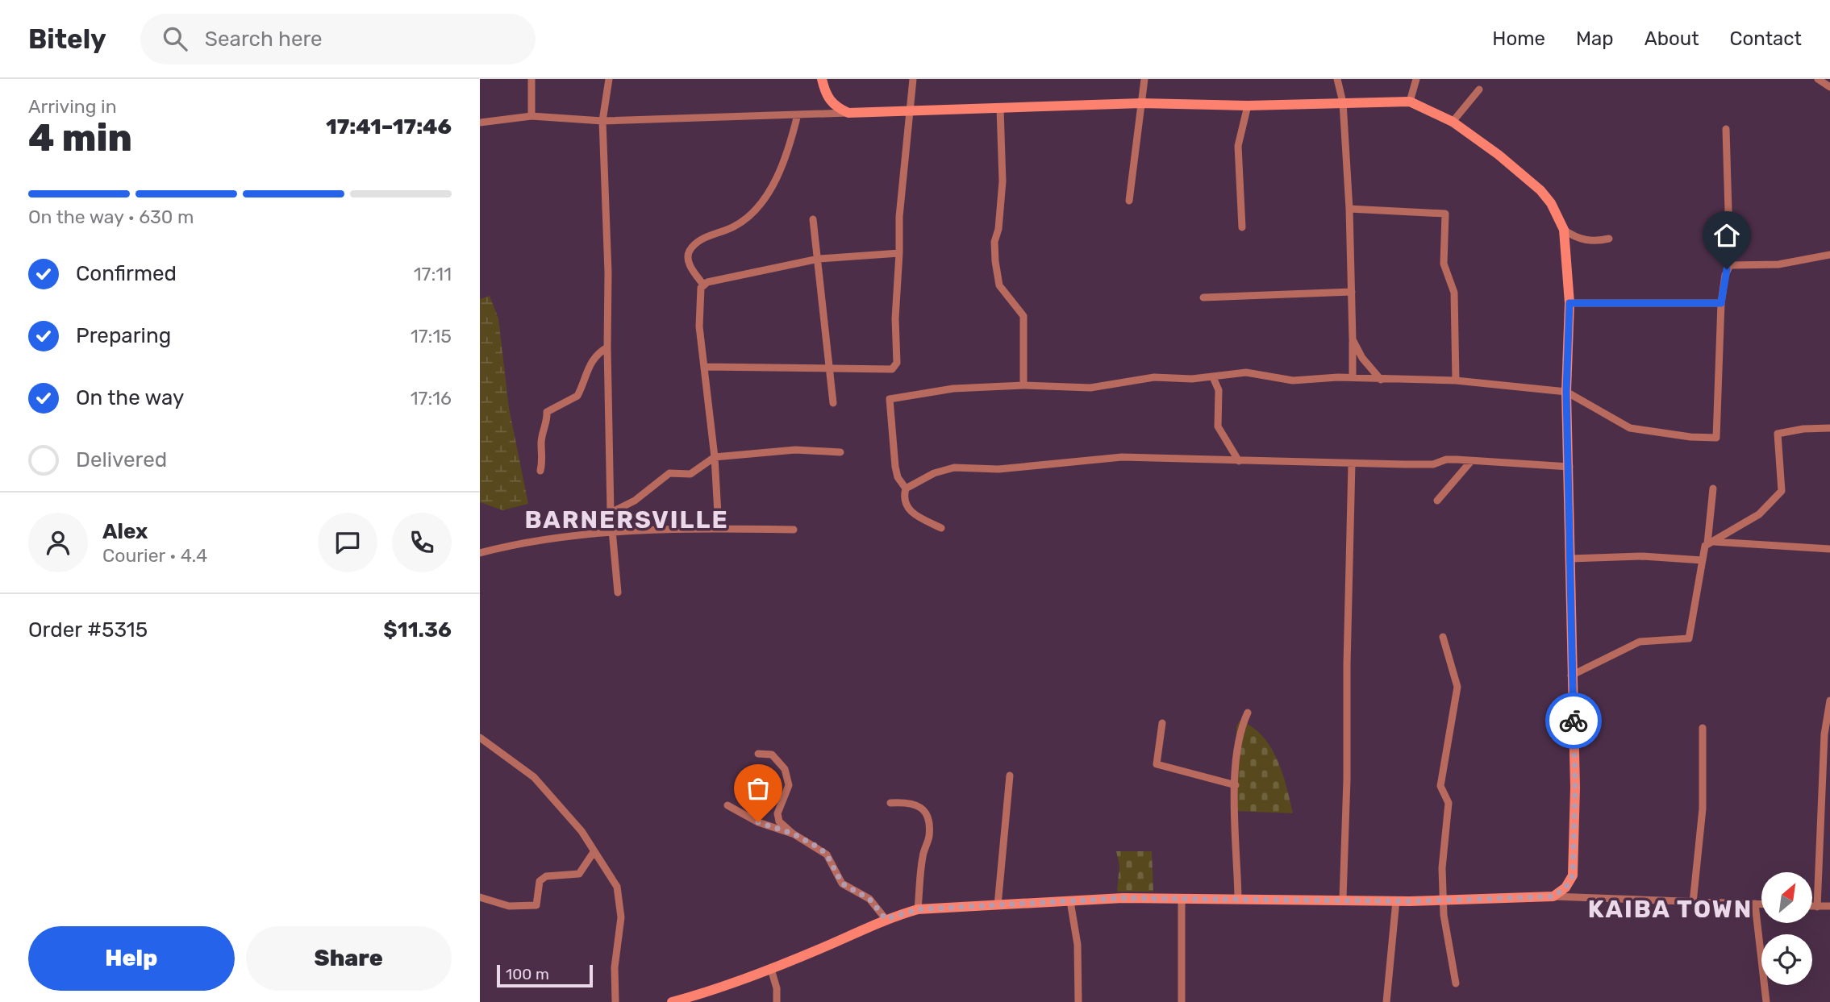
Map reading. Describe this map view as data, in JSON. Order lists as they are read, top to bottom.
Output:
{
  "districts": ["BARNERSVILLE", "KAIBA TOWN"],
  "scale_bar": "100 m",
  "north": "top right",
  "page": {
    "header": "Bitely",
    "search": "Search here",
    "nav": [
      "Home",
      "Map",
      "About",
      "Contact"
    ],
    "heading": ["4 min", "Arriving in", "17:41–17:46"],
    "panel": [
      "Alex",
      "Courier · 4.4",
      "Order #5315",
      "$11.36"
    ],
    "bar": "On the way · 630 m",
    "list": [
      ["Confirmed", "17:11"],
      ["Preparing", "17:15"],
      ["On the way", "17:16"],
      "Delivered"
    ],
    "buttons": ["Help", "Share"],
    "scale": "100 m"
  }
}
